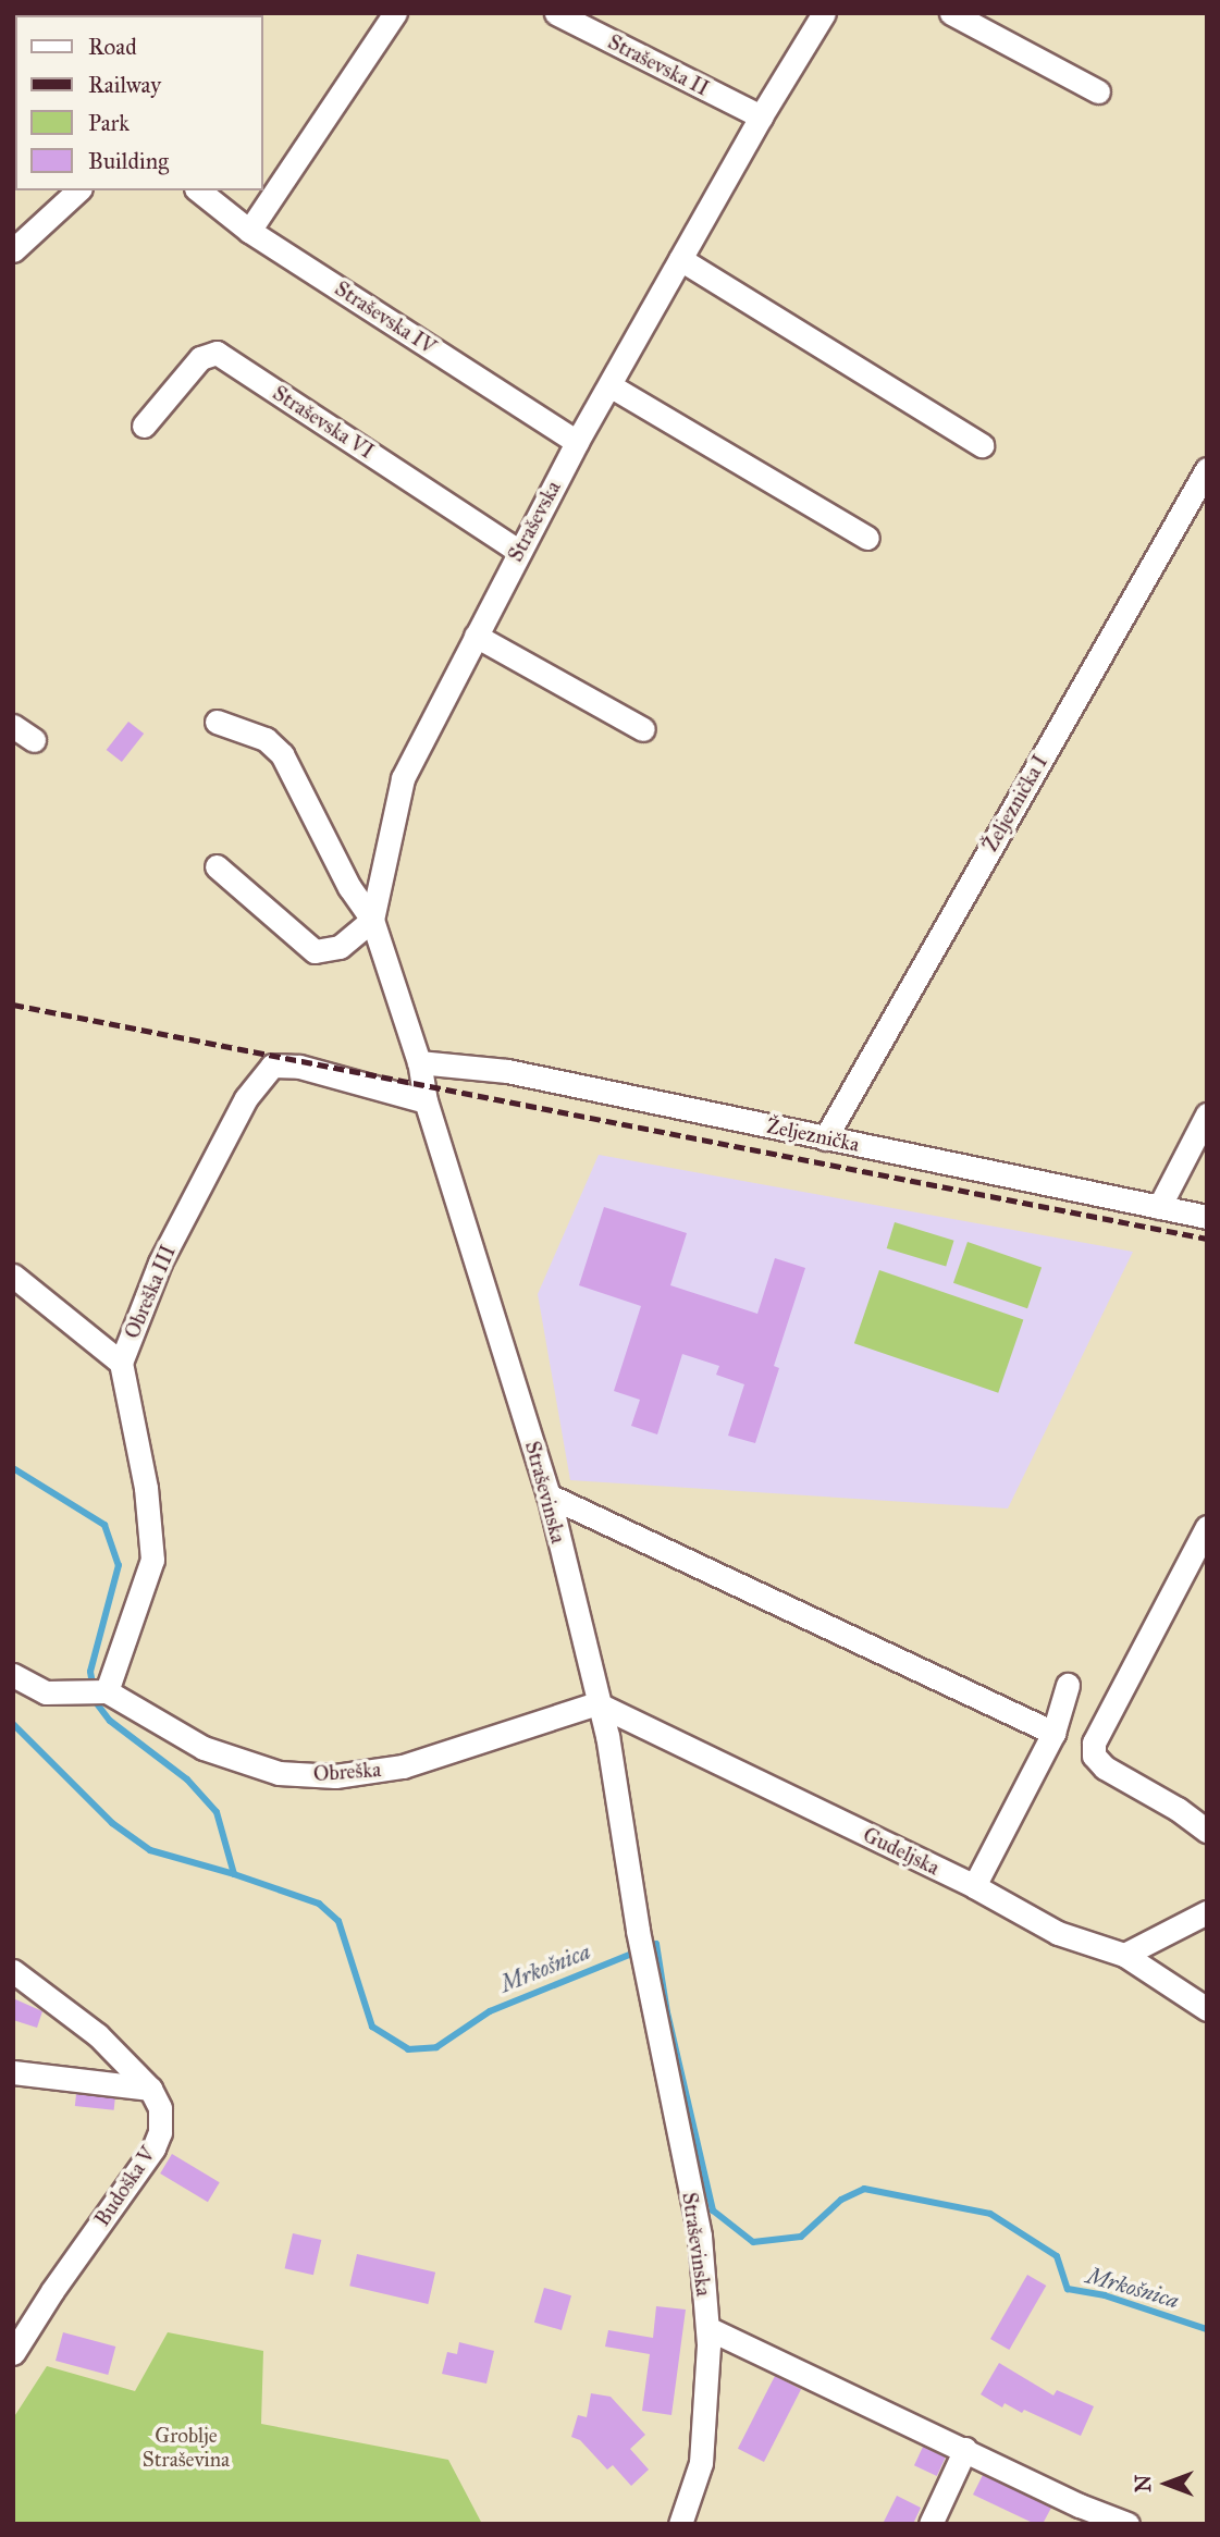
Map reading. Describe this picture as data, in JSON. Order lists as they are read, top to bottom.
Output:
{
  "streets": {
    "street": [
      "Straševska II",
      "Straševska IV",
      "Straševska VI",
      "Straševska",
      "Željeznička I",
      "Željeznička",
      "Obreška III",
      "Straševinska",
      "Obreška",
      "Gudeljska",
      "Budoška V"
    ]
  },
  "crossings": [
    ["Straševska II", "Straševska"],
    ["Straševska IV", "Straševska"],
    ["Straševska VI", "Straševska"],
    ["Željeznička I", "Željeznička"],
    ["Željeznička", "Straševinska"],
    ["Obreška III", "Straševinska"],
    ["Obreška III", "Obreška"],
    ["Straševinska", "Obreška"],
    ["Straševinska", "Gudeljska"],
    ["Obreška", "Gudeljska"]
  ],
  "water": ["Mrkošnica"],
  "parks": ["Groblje Straševina"],
  "legend": [
    "Road",
    "Railway",
    "Park",
    "Building"
  ],
  "north": "left"
}
